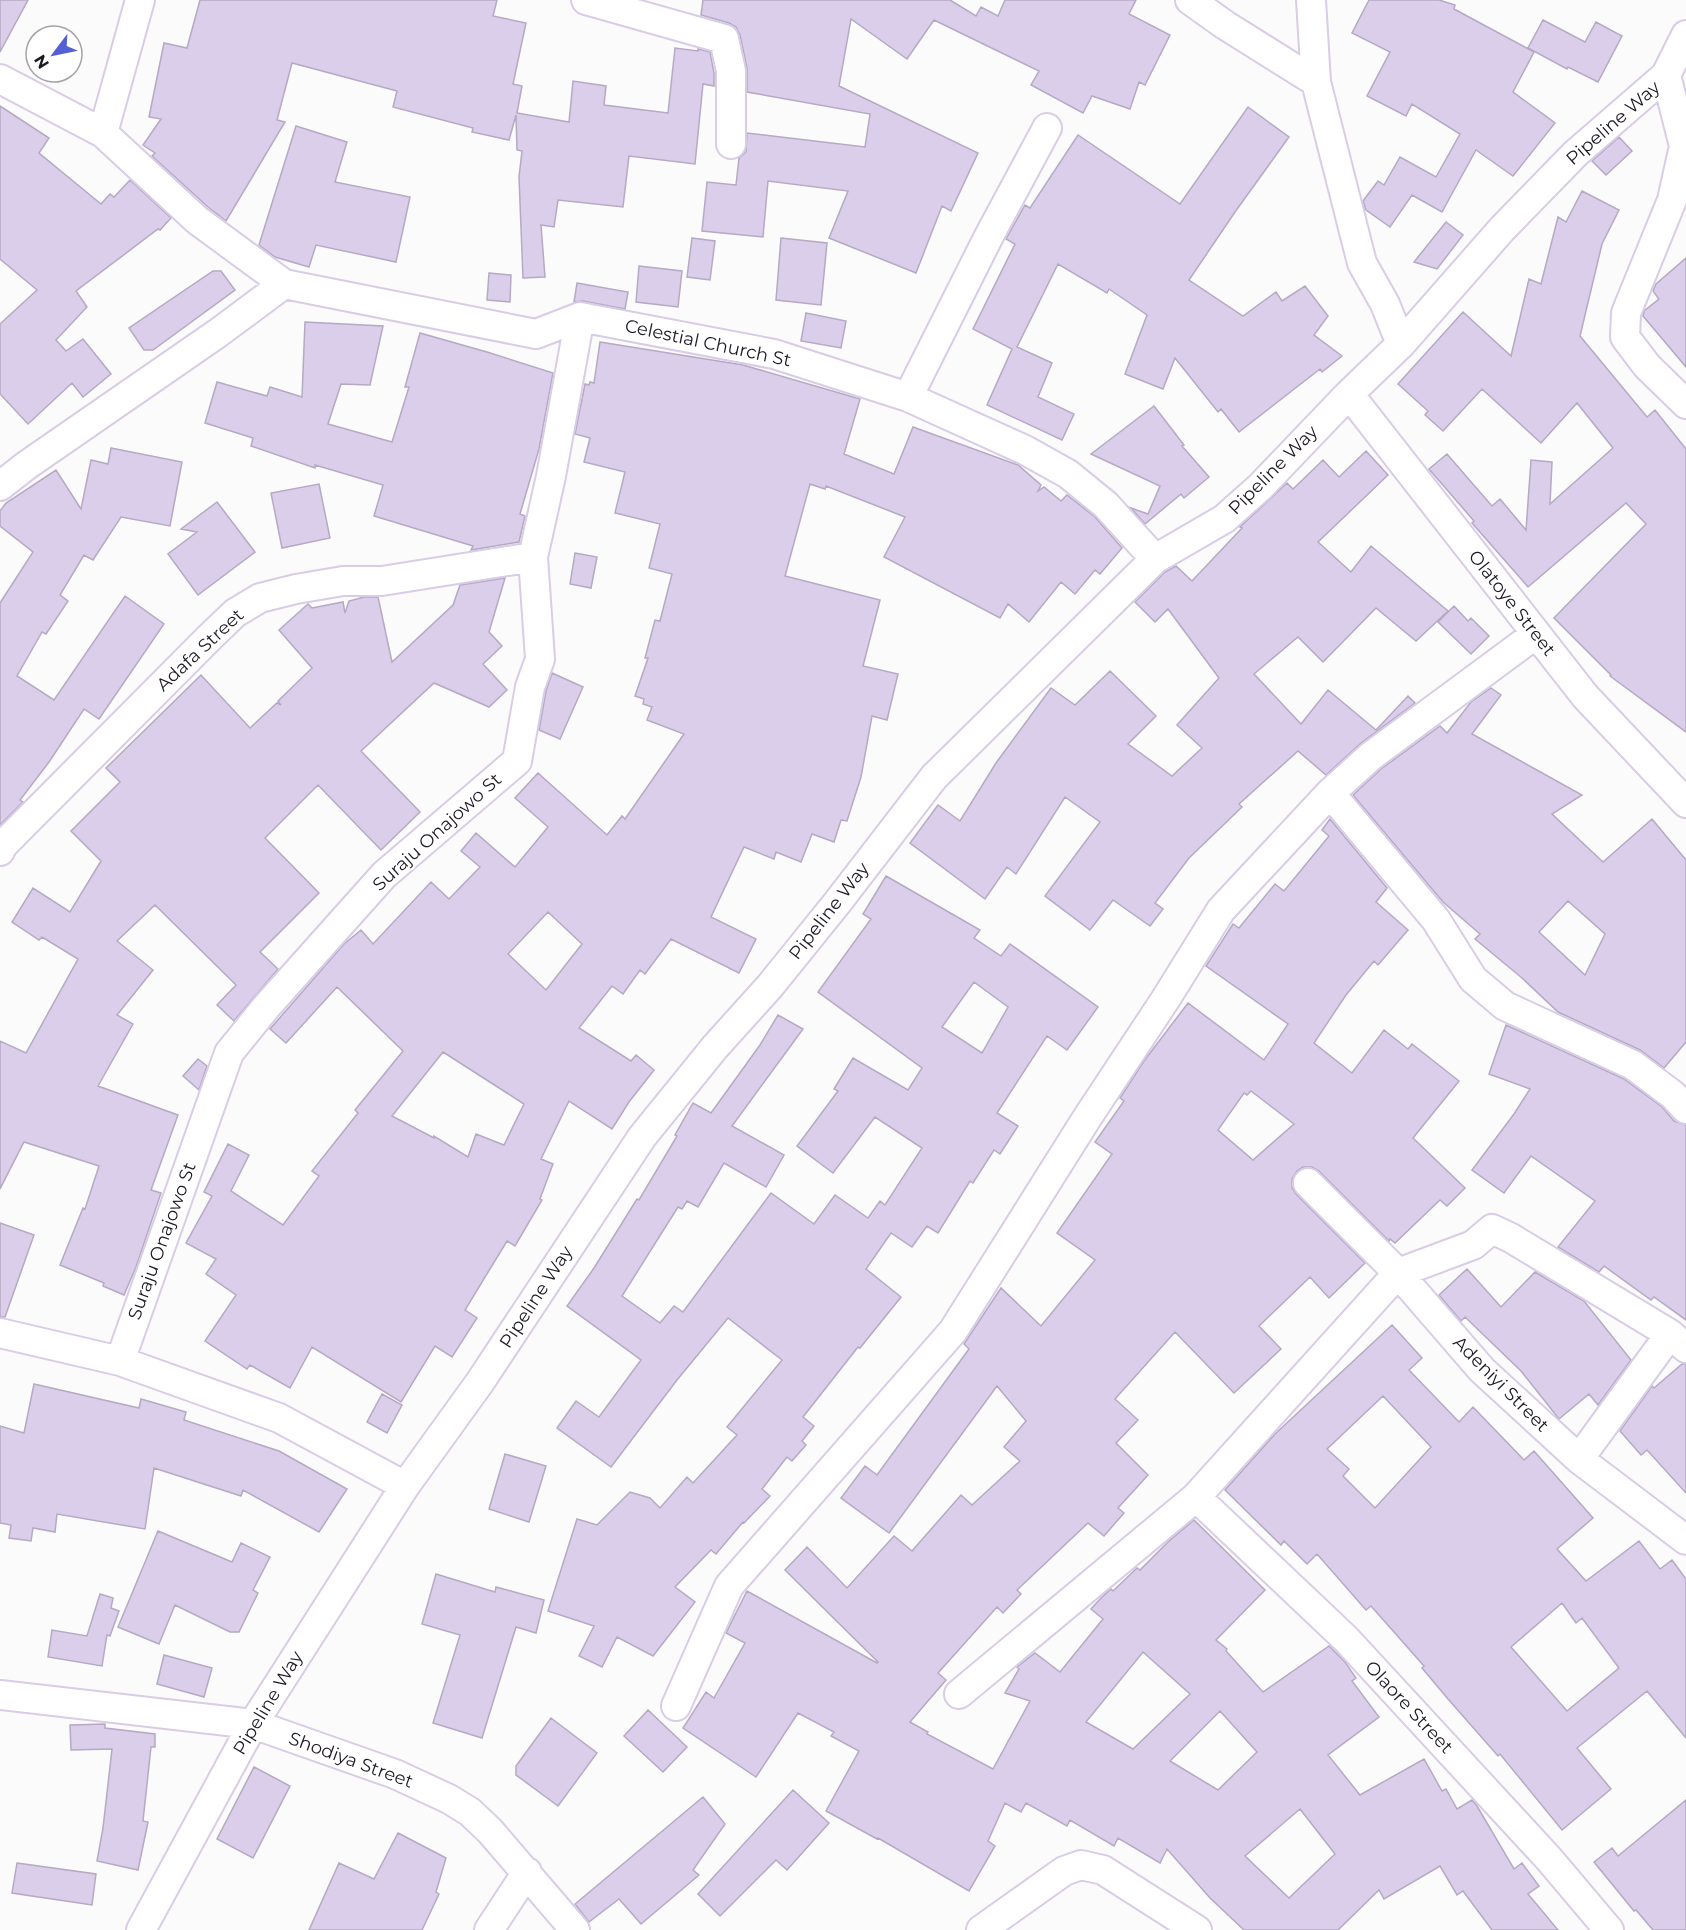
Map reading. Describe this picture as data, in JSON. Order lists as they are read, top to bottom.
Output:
{
  "streets": {
    "street": [
      "Pipeline Way",
      "Celestial Church St",
      "Olatoye Street",
      "Adafa Street",
      "Suraju Onajowo St",
      "Adeniyi Street",
      "Olaore Street",
      "Shodiya Street"
    ]
  },
  "crossings": [
    ["Pipeline Way", "Celestial Church St"],
    ["Pipeline Way", "Olatoye Street"],
    ["Pipeline Way", "Shodiya Street"],
    ["Celestial Church St", "Suraju Onajowo St"],
    ["Adafa Street", "Suraju Onajowo St"]
  ],
  "north": "bottom left"
}
